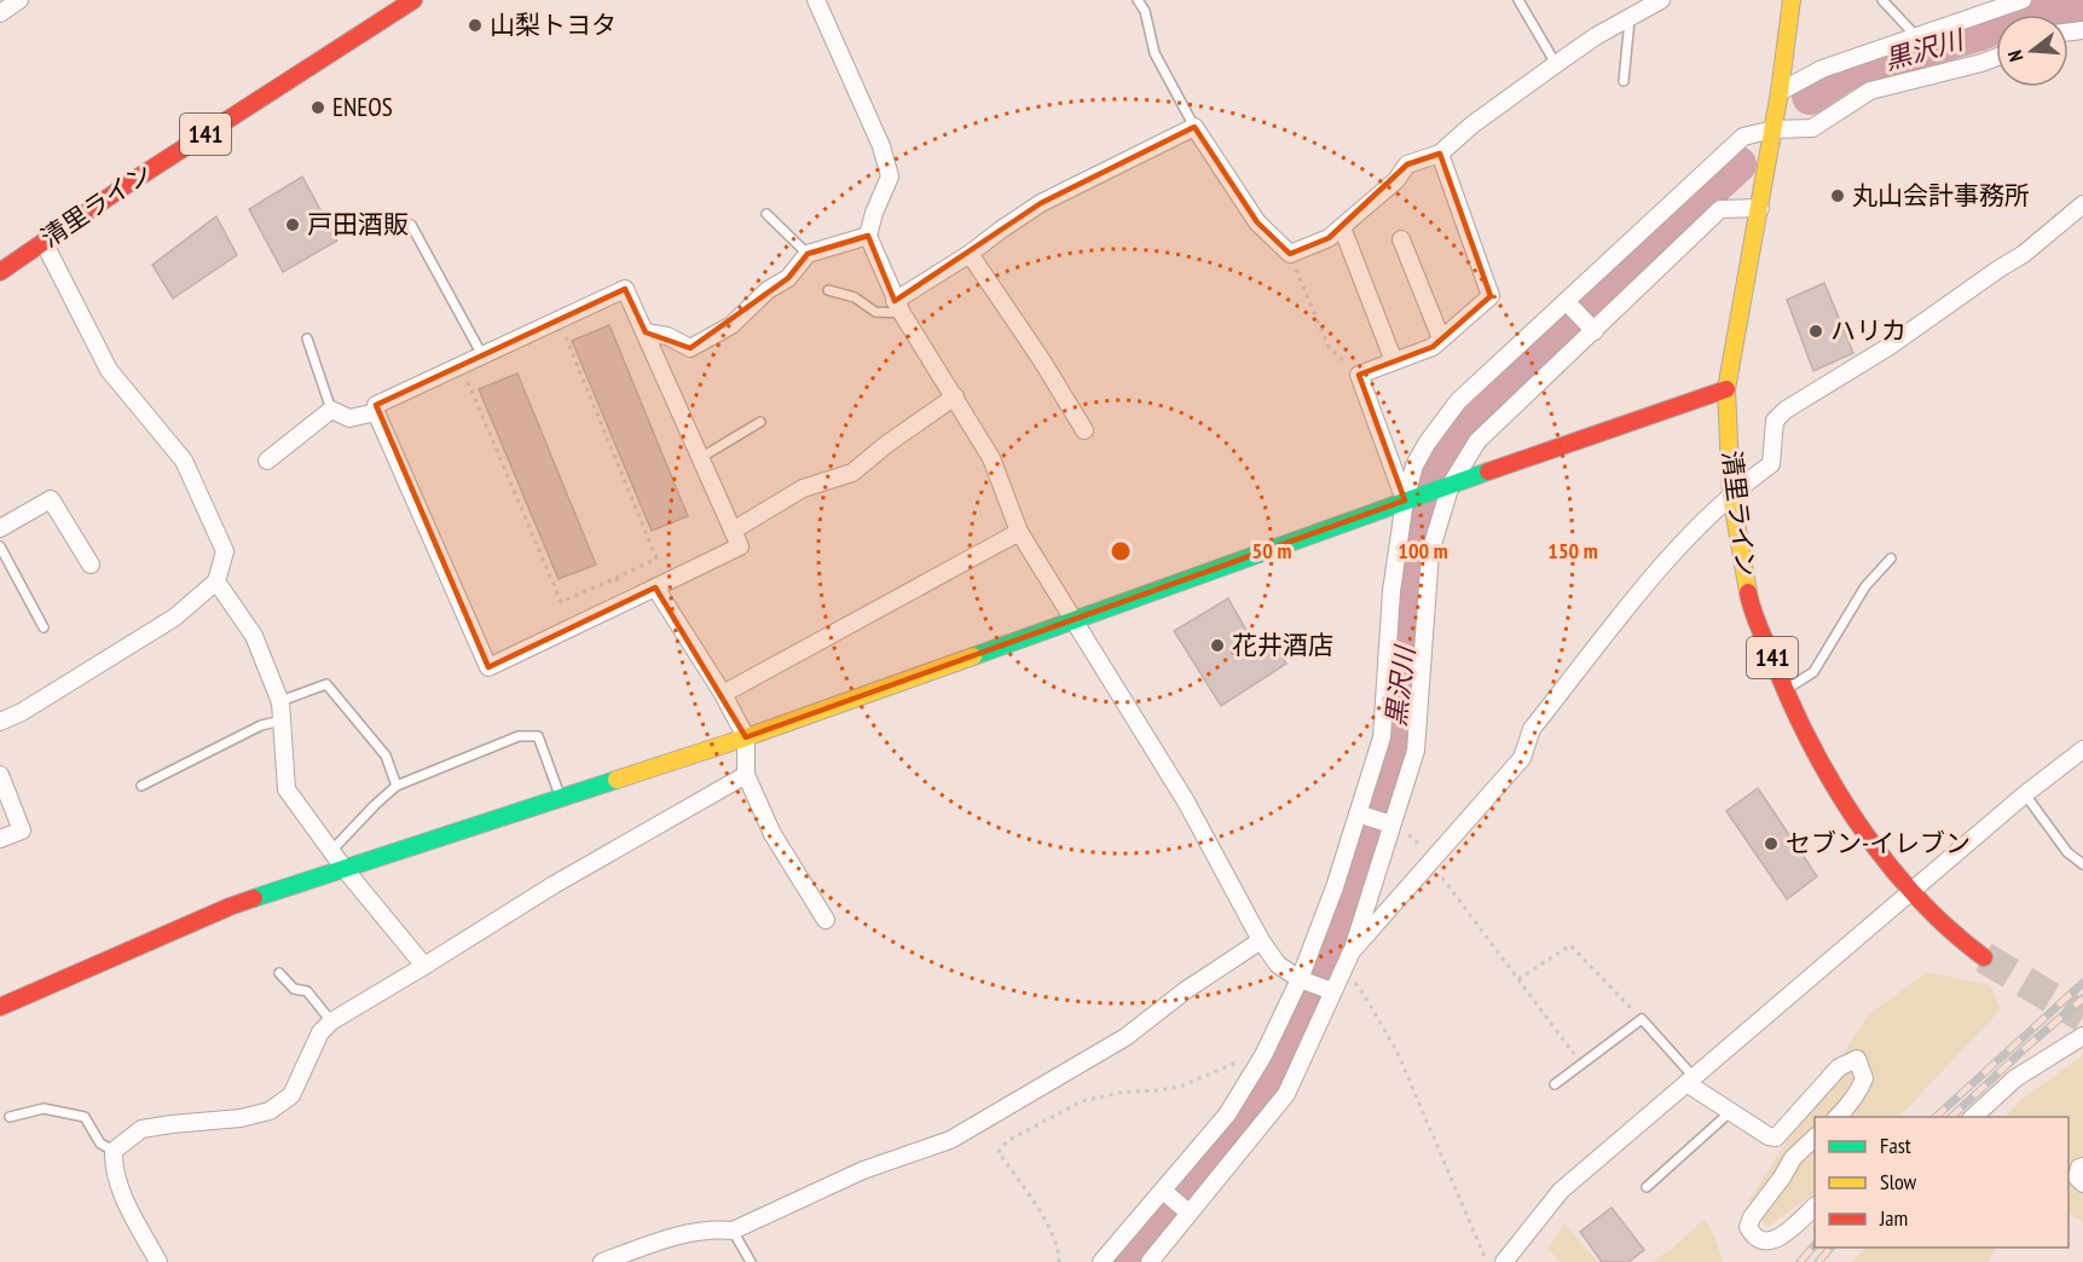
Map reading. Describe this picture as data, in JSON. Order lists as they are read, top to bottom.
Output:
{
  "streets": {
    "main road": ["141", "清里ライン"]
  },
  "water": ["黒沢川"],
  "places": [
    "山梨トヨタ",
    "ENEOS",
    "丸山会計事務所",
    "戸田酒販",
    "ハリカ",
    "花井酒店",
    "セブン-イレブン"
  ],
  "legend": ["Fast", "Slow", "Jam"],
  "north": "left",
  "rings": ["50 m", "100 m", "150 m"]
}
